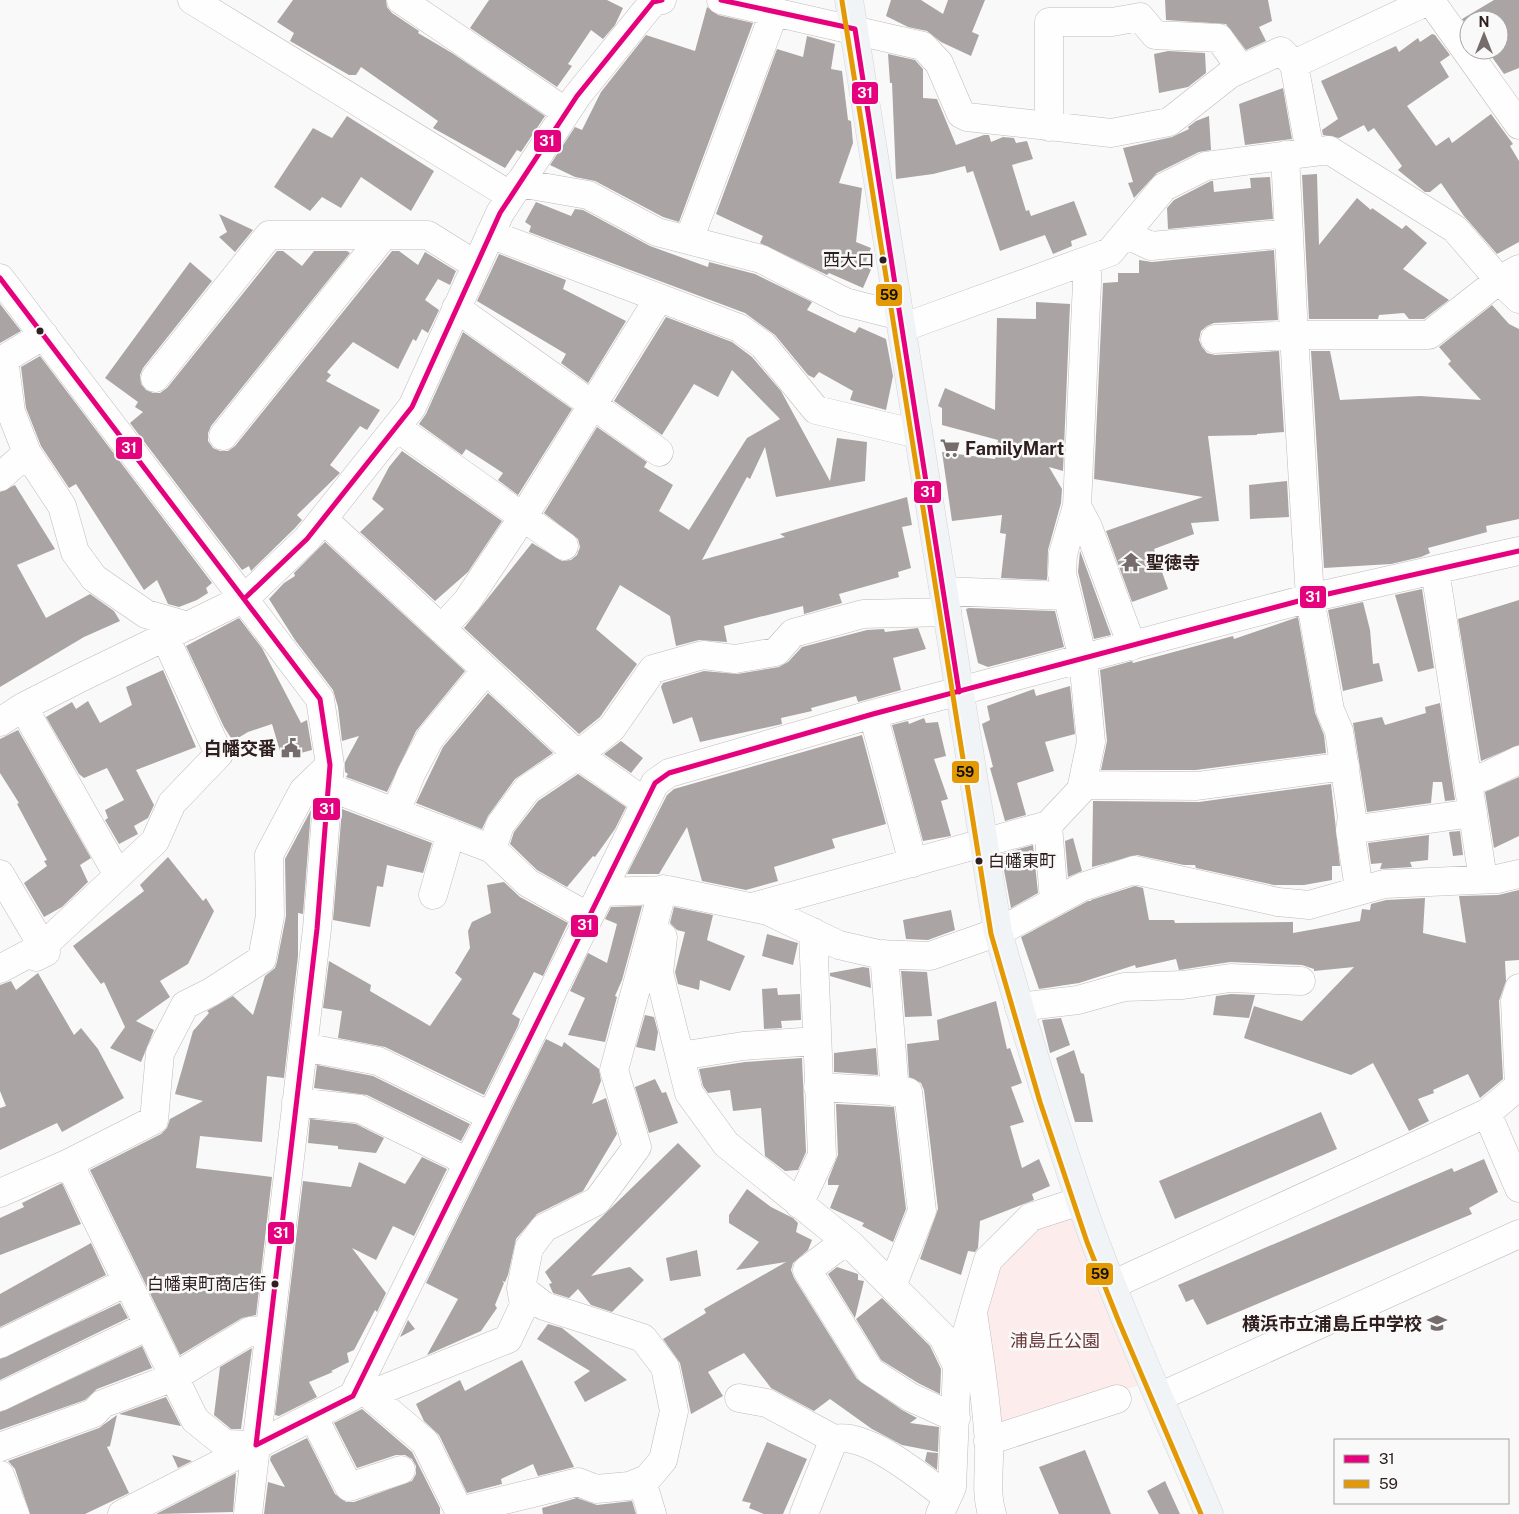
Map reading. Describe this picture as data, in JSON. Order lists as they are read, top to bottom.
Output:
{
  "parks": ["浦島丘公園"],
  "places": {
    "other": ["西大口", "白幡東町", "白幡東町商店街"],
    "supermarket": ["FamilyMart"],
    "temple": ["聖徳寺"],
    "public building": ["白幡交番"],
    "school or university": ["横浜市立浦島丘中学校"]
  },
  "lines": ["transit line 31", "transit line 59"],
  "legend": ["31", "59"],
  "north": "top"
}
